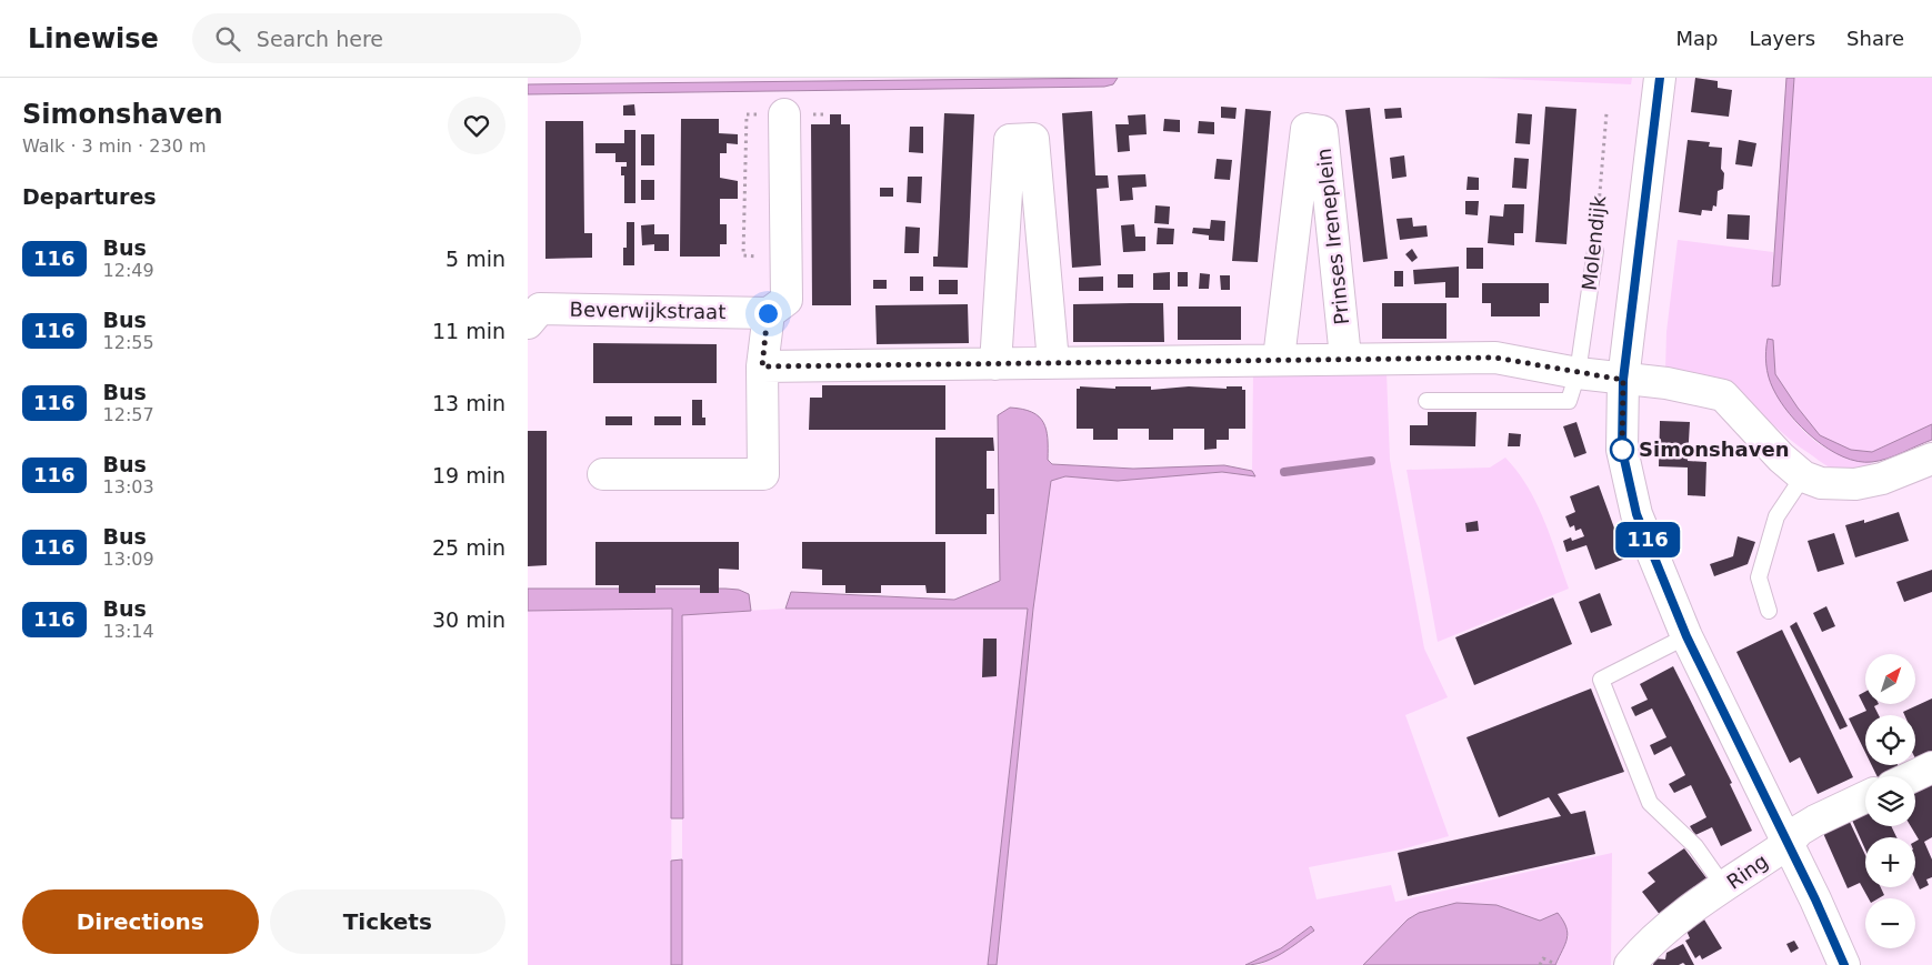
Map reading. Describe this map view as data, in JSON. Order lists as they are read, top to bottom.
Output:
{
  "streets": {
    "street": ["Prinses Ireneplein", "Beverwijkstraat", "Ring"],
    "lane": ["Molendijk"]
  },
  "places": ["Simonshaven"],
  "lines": ["bus line 116"],
  "north": "top right",
  "page": {
    "header": "Linewise",
    "search": "Search here",
    "nav": ["Map", "Layers", "Share"],
    "heading": [
      ["Simonshaven", "Walk · 3 min · 230 m"],
      "Departures"
    ],
    "on_map": "116",
    "list": [
      {
        "mark": "116",
        "name": "Bus",
        "note": "12:49",
        "value": "5 min"
      },
      {
        "mark": "116",
        "name": "Bus",
        "note": "12:55",
        "value": "11 min"
      },
      {
        "mark": "116",
        "name": "Bus",
        "note": "12:57",
        "value": "13 min"
      },
      {
        "mark": "116",
        "name": "Bus",
        "note": "13:03",
        "value": "19 min"
      },
      {
        "mark": "116",
        "name": "Bus",
        "note": "13:09",
        "value": "25 min"
      },
      {
        "mark": "116",
        "name": "Bus",
        "note": "13:14",
        "value": "30 min"
      }
    ],
    "map_buttons": ["+", "−"],
    "buttons": ["Directions", "Tickets"]
  }
}
